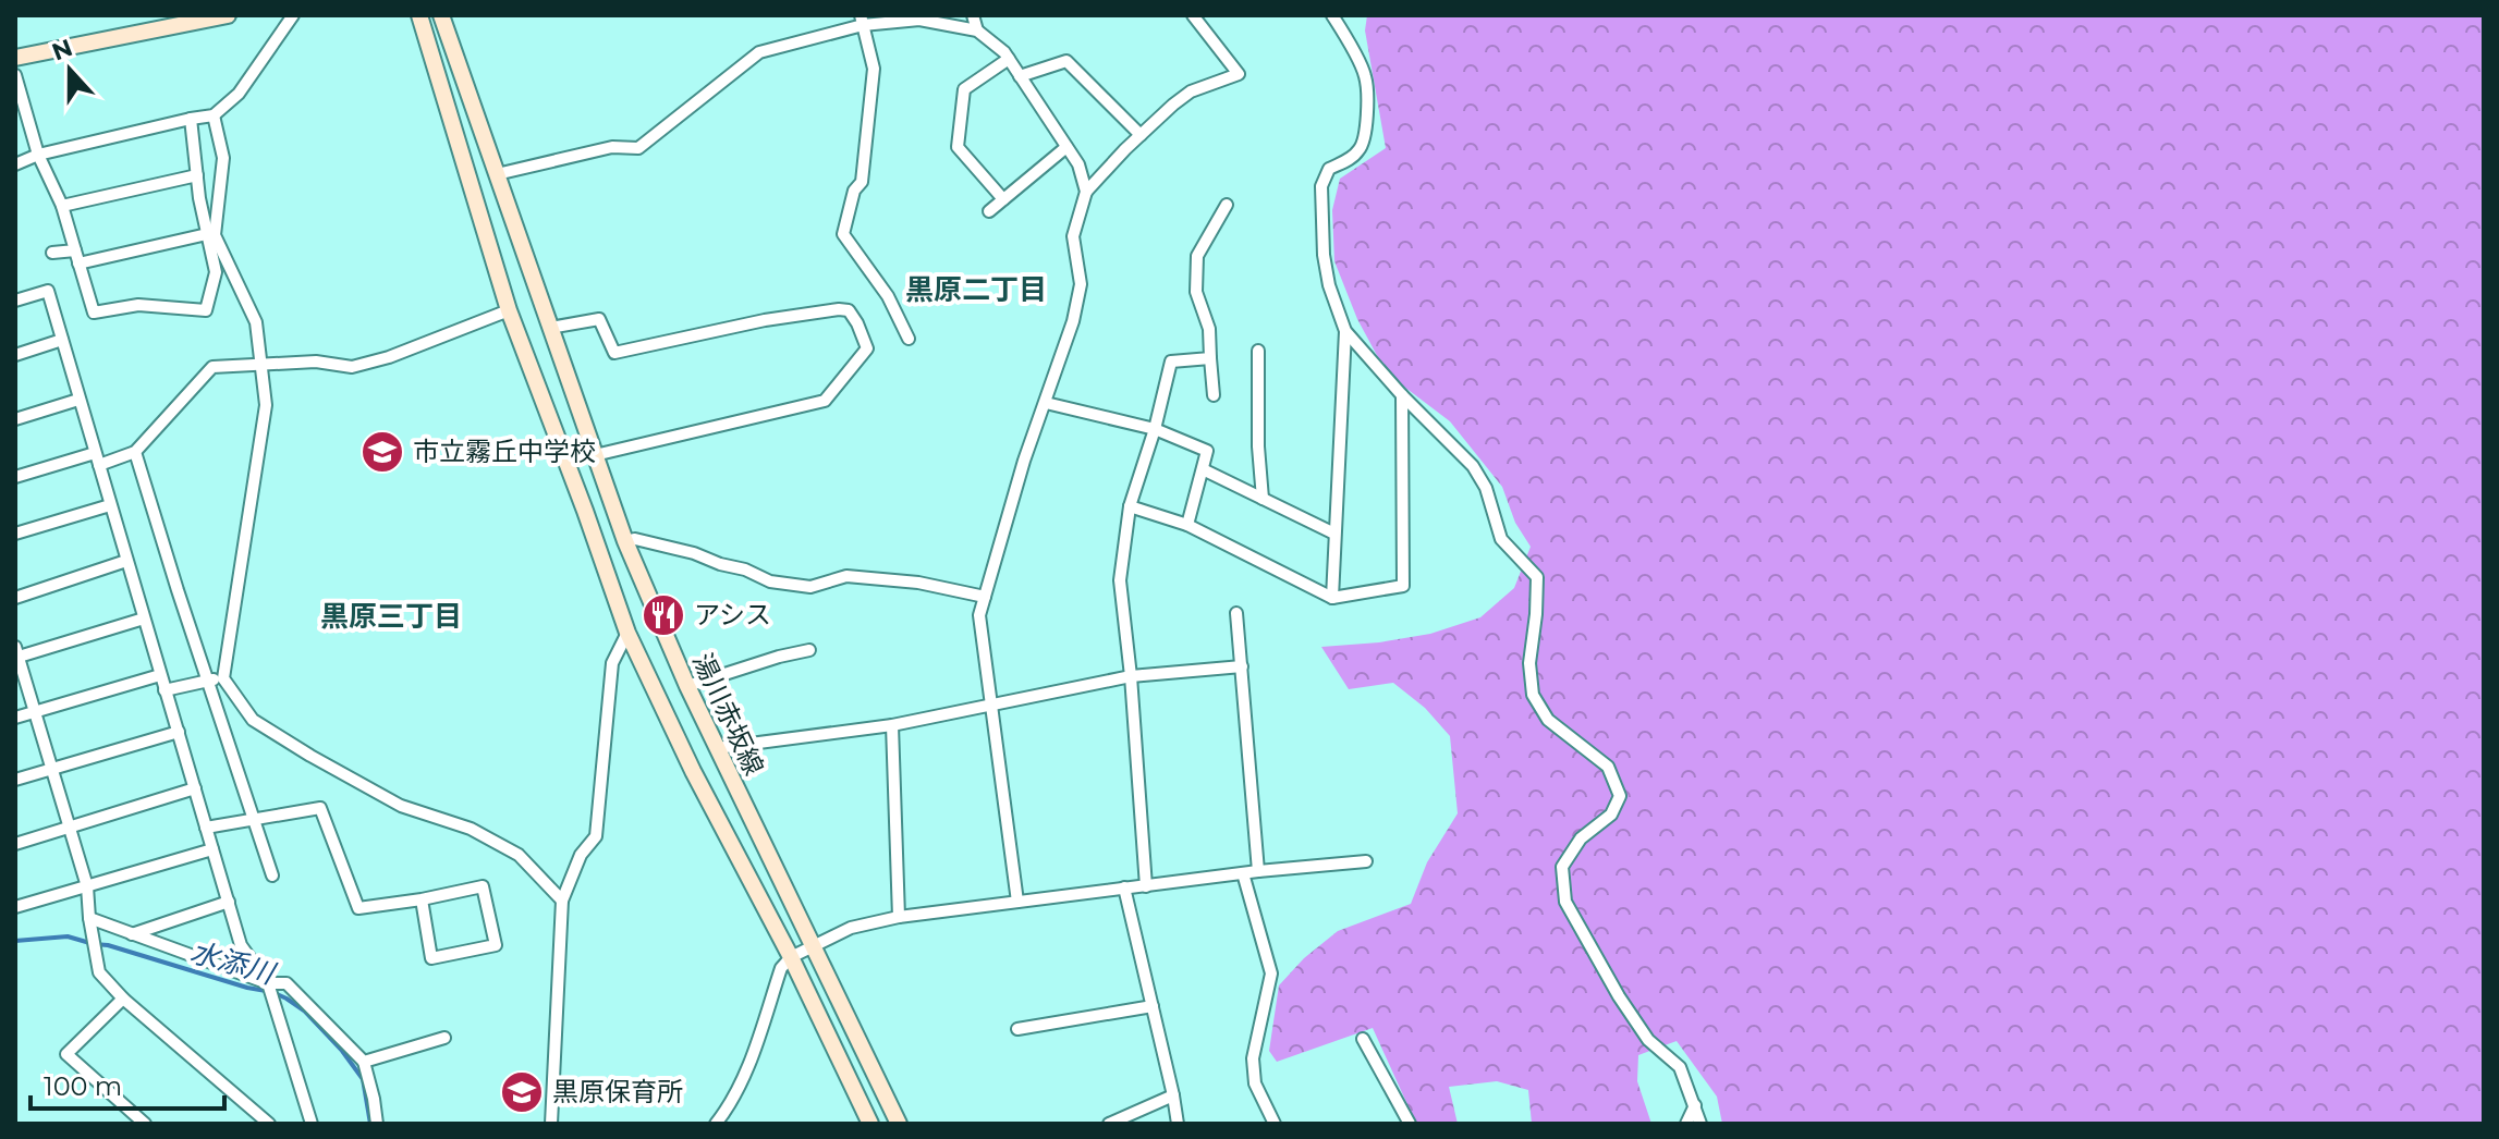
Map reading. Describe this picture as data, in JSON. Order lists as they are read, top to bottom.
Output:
{
  "streets": {
    "main road": ["湯川赤坂線"]
  },
  "districts": ["黒原二丁目", "黒原三丁目"],
  "water": ["水添川"],
  "places": {
    "school or university": ["市立霧丘中学校", "黒原保育所"],
    "restaurant": ["アシス"]
  },
  "scale_bar": "100 m",
  "north": "top"
}
